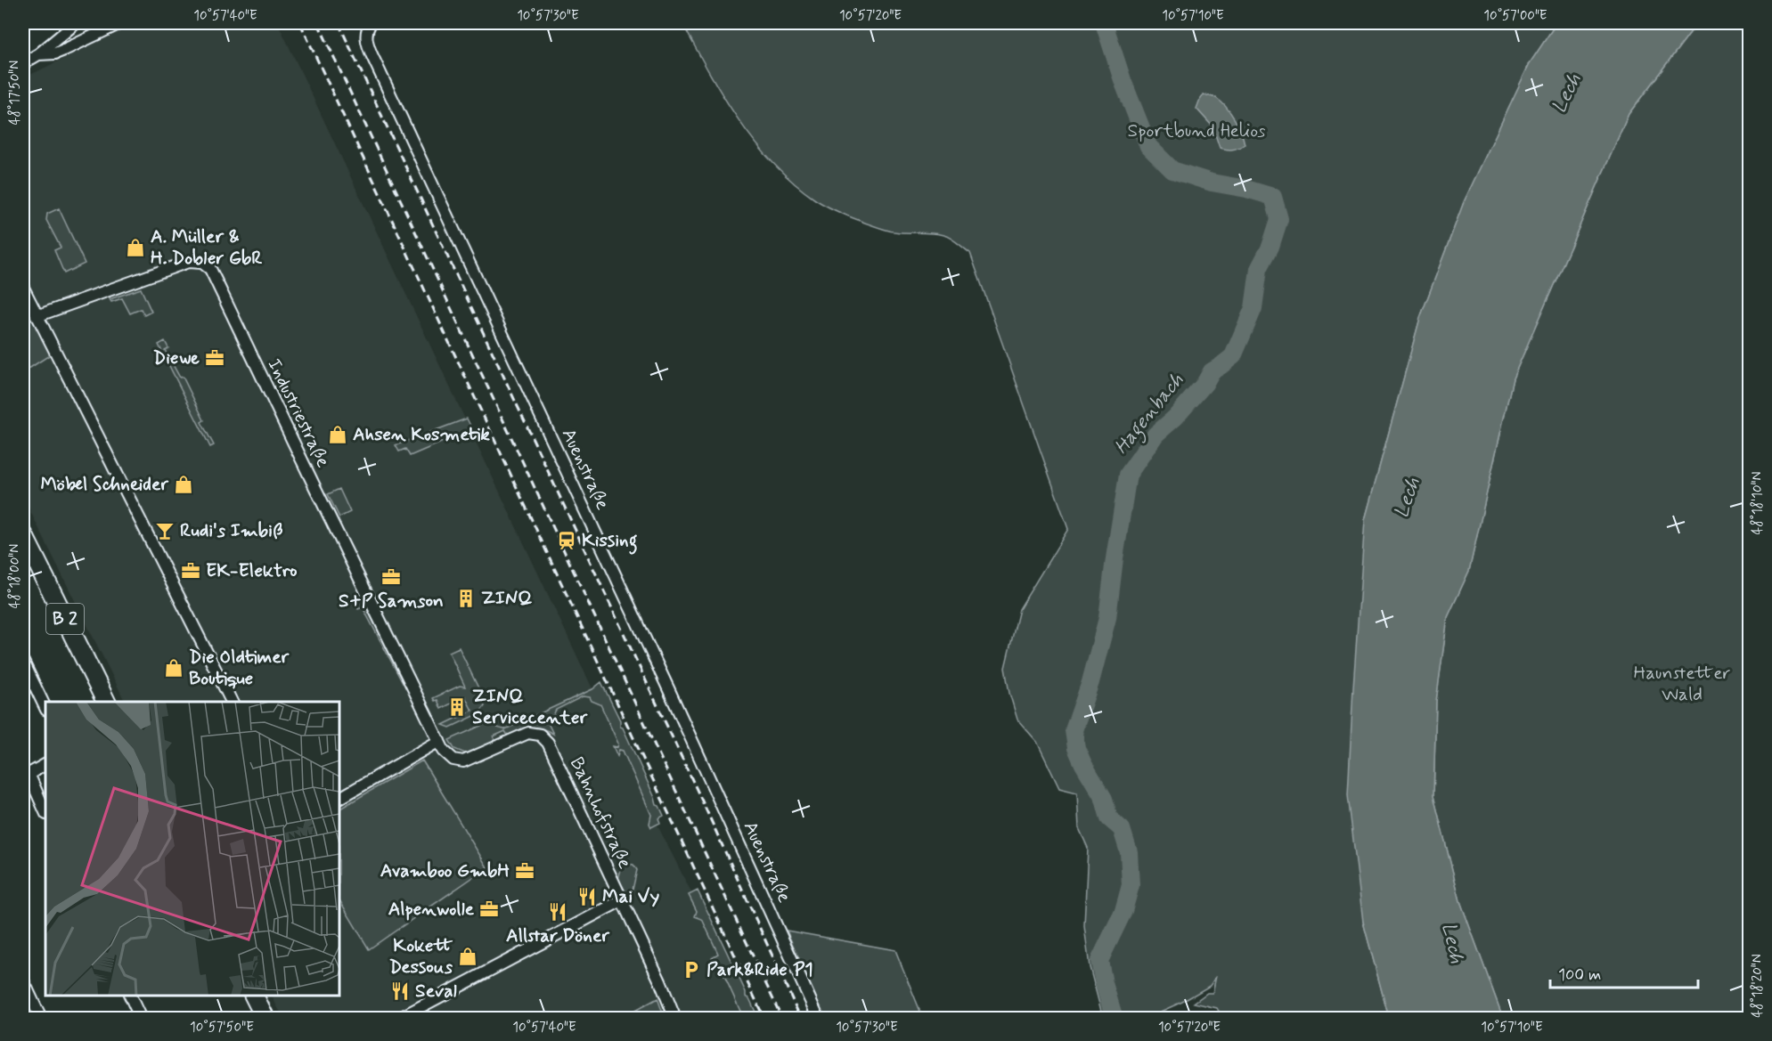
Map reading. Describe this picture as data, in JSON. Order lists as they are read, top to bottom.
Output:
{
  "streets": {
    "main road": ["B 2"],
    "street": ["Industriestraße", "Auenstraße", "Bahnhofstraße"]
  },
  "crossings": [
    ["Industriestraße", "Bahnhofstraße"]
  ],
  "water": ["Lech", "Hagenbach"],
  "parks": ["Sportbund Helios", "Haunstetter Wald"],
  "places": {
    "shop": [
      "A. Müller & H. Dobler GbR",
      "Ahsen Kosmetik",
      "Möbel Schneider",
      "Die Oldtimer Boutique",
      "Kokett Dessous"
    ],
    "office": [
      "Diewe",
      "EK-Elektro",
      "S+P Samson",
      "Avamboo GmbH",
      "Alpenwolle"
    ],
    "bar": ["Rudi's Imbiß"],
    "station": ["Kissing"],
    "building": ["ZINQ", "ZINQ Servicecenter"],
    "restaurant": ["Mai Vy", "Allstar Döner", "Seval"],
    "parking": ["Park&Ride P1"]
  },
  "scale_bar": "100 m",
  "coordinates": [
    "10°57'40\"E",
    "10°57'30\"E",
    "10°57'20\"E",
    "10°57'10\"E",
    "10°57'00\"E",
    "48°17'50\"N",
    "48°18'10\"N",
    "48°18'00\"N",
    "48°18'20\"N",
    "10°57'50\"E"
  ]
}
